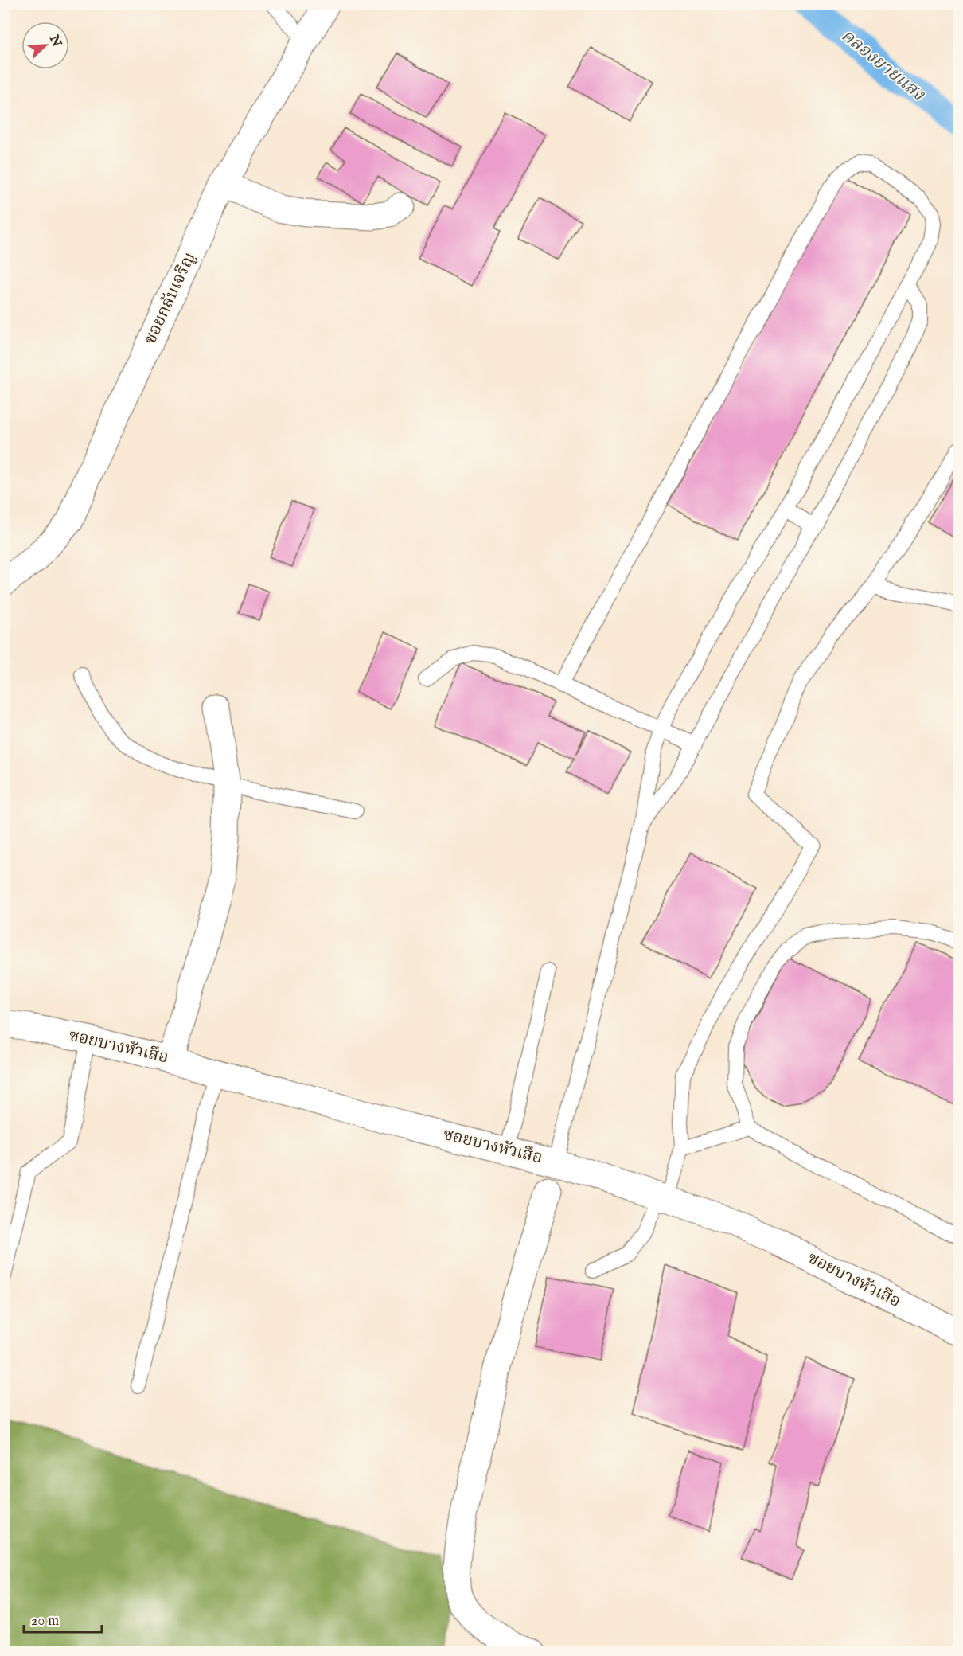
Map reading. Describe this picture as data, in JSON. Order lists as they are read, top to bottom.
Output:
{
  "streets": {
    "street": ["ซอยกลับเจริญ", "ซอยบางหัวเสือ"]
  },
  "water": ["คลองยายแสง"],
  "scale_bar": "20 m",
  "north": "top right"
}
